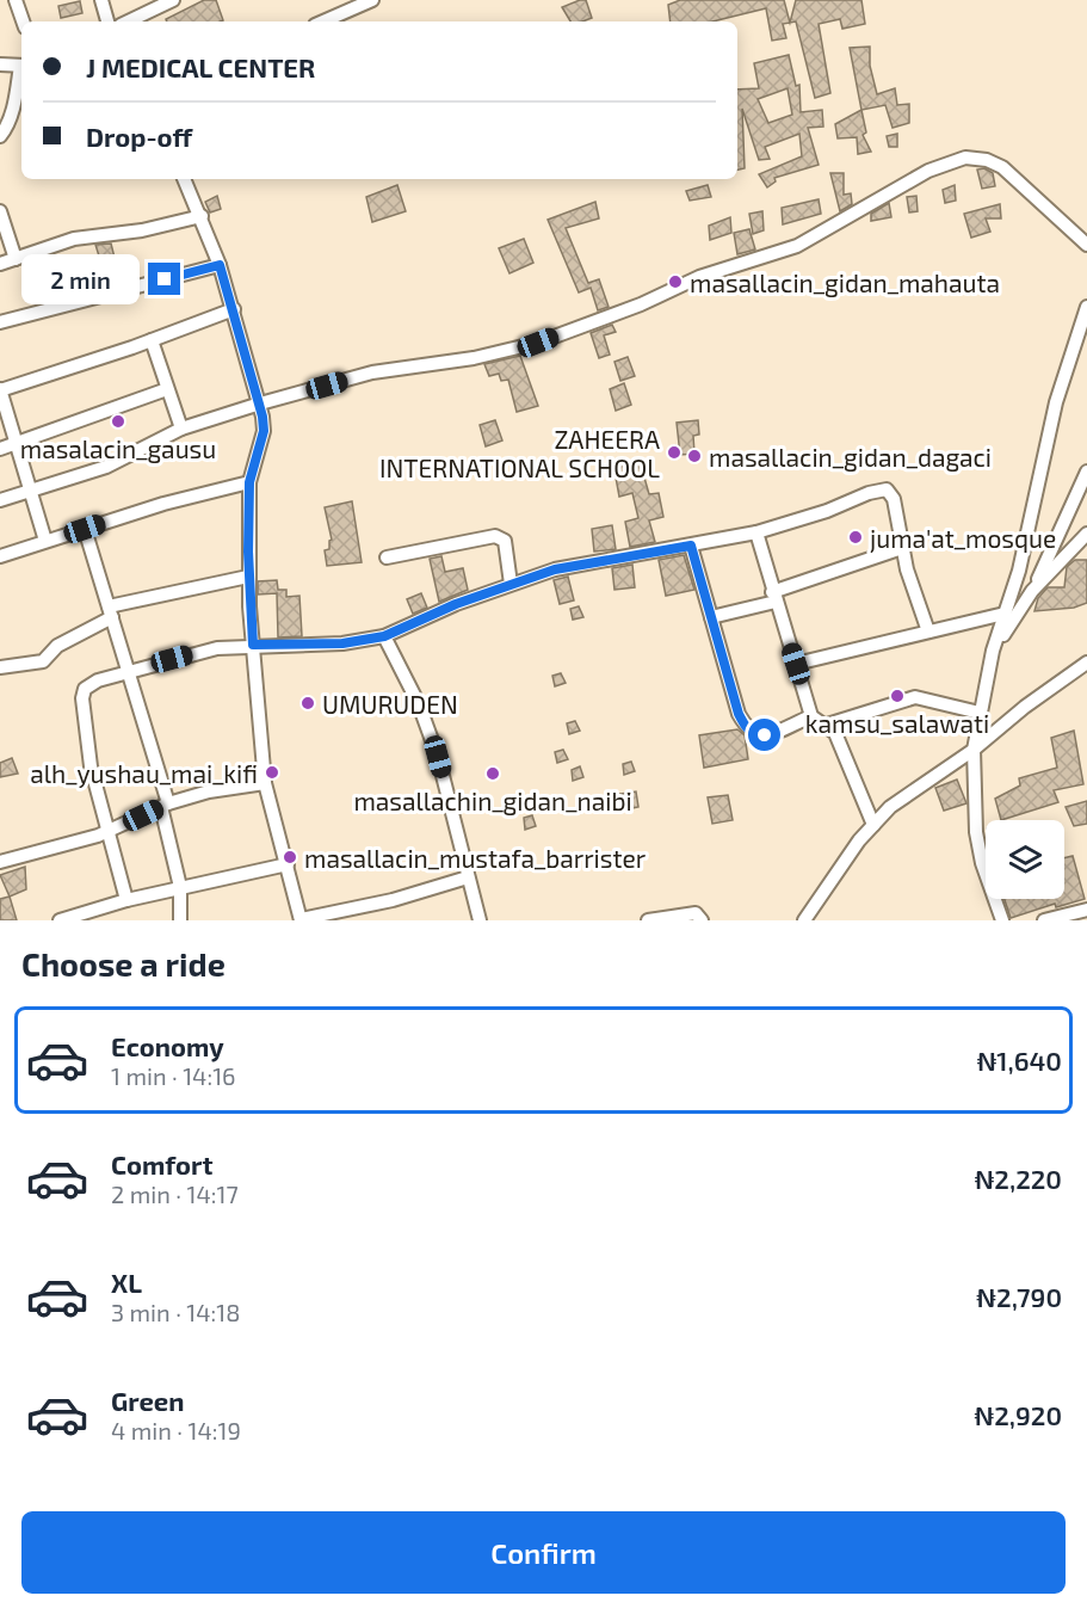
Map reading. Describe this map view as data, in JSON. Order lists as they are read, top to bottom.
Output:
{
  "places": [
    "masallacin_gidan_mahauta",
    "masalacin_gausu",
    "ZAHEERA INTERNATIONAL SCHOOL",
    "masallacin_gidan_dagaci",
    "juma'at_mosque",
    "kamsu_salawati",
    "UMURUDEN",
    "alh_yushau_mai_kifi",
    "masallachin_gidan_naibi",
    "masallacin_mustafa_barrister"
  ],
  "page": {
    "banner": ["J MEDICAL CENTER", "Drop-off"],
    "bubble": "2 min",
    "heading": "Choose a ride",
    "list": [
      {
        "name": "Economy",
        "note": "1 min · 14:16",
        "value": "₦1,640"
      },
      {
        "name": "Comfort",
        "note": "2 min · 14:17",
        "value": "₦2,220"
      },
      {
        "name": "XL",
        "note": "3 min · 14:18",
        "value": "₦2,790"
      },
      {
        "name": "Green",
        "note": "4 min · 14:19",
        "value": "₦2,920"
      }
    ],
    "buttons": "Confirm"
  }
}
